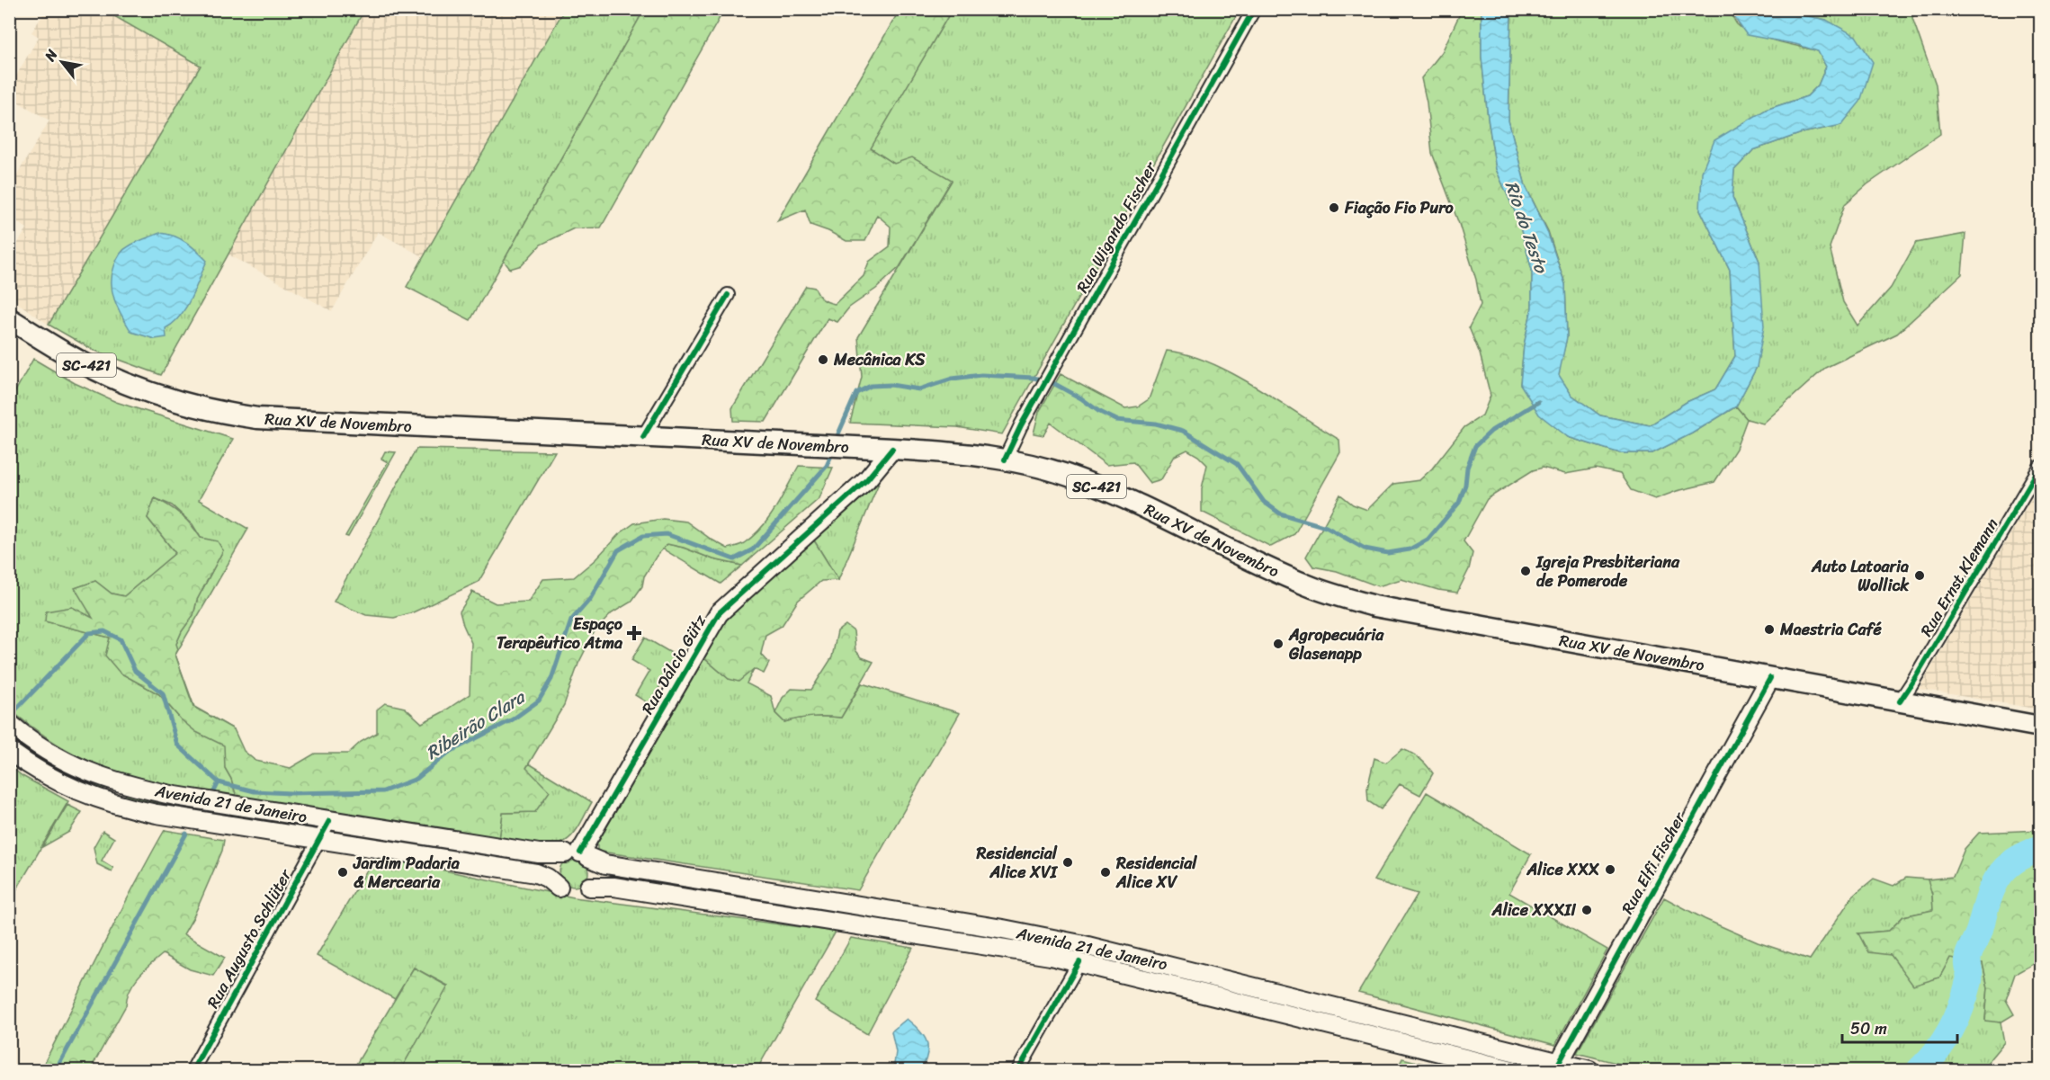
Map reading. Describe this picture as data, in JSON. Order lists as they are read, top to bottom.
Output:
{
  "streets": {
    "main road": [
      "SC-421",
      "Rua XV de Novembro",
      "Rua Dálcio Gütz",
      "Avenida 21 de Janeiro",
      "Rua Elfi Fischer"
    ],
    "street": ["Rua Wigando Fischer", "Rua Ernst Klemann", "Rua Augusto Schlüter"]
  },
  "crossings": [
    ["Rua Wigando Fischer", "Rua XV de Novembro"],
    ["Rua XV de Novembro", "Rua Ernst Klemann"],
    ["Rua XV de Novembro", "Rua Dálcio Gütz"],
    ["Rua XV de Novembro", "Rua Elfi Fischer"],
    ["Rua Dálcio Gütz", "Avenida 21 de Janeiro"],
    ["Avenida 21 de Janeiro", "Rua Elfi Fischer"],
    ["Avenida 21 de Janeiro", "Rua Augusto Schlüter"]
  ],
  "water": ["Rio do Testo", "Ribeirão Clara"],
  "places": {
    "other": [
      "Fiação Fio Puro",
      "Mecânica KS",
      "Igreja Presbiteriana de Pomerode",
      "Auto Latoaria Wollick",
      "Maestria Café",
      "Agropecuária Glasenapp",
      "Residencial Alice XVI",
      "Alice XXX",
      "Jardim Padaria & Mercearia",
      "Residencial Alice XV",
      "Alice XXXII"
    ],
    "health": ["Espaço Terapêutico Atma"]
  },
  "scale_bar": "50 m",
  "north": "top left"
}
